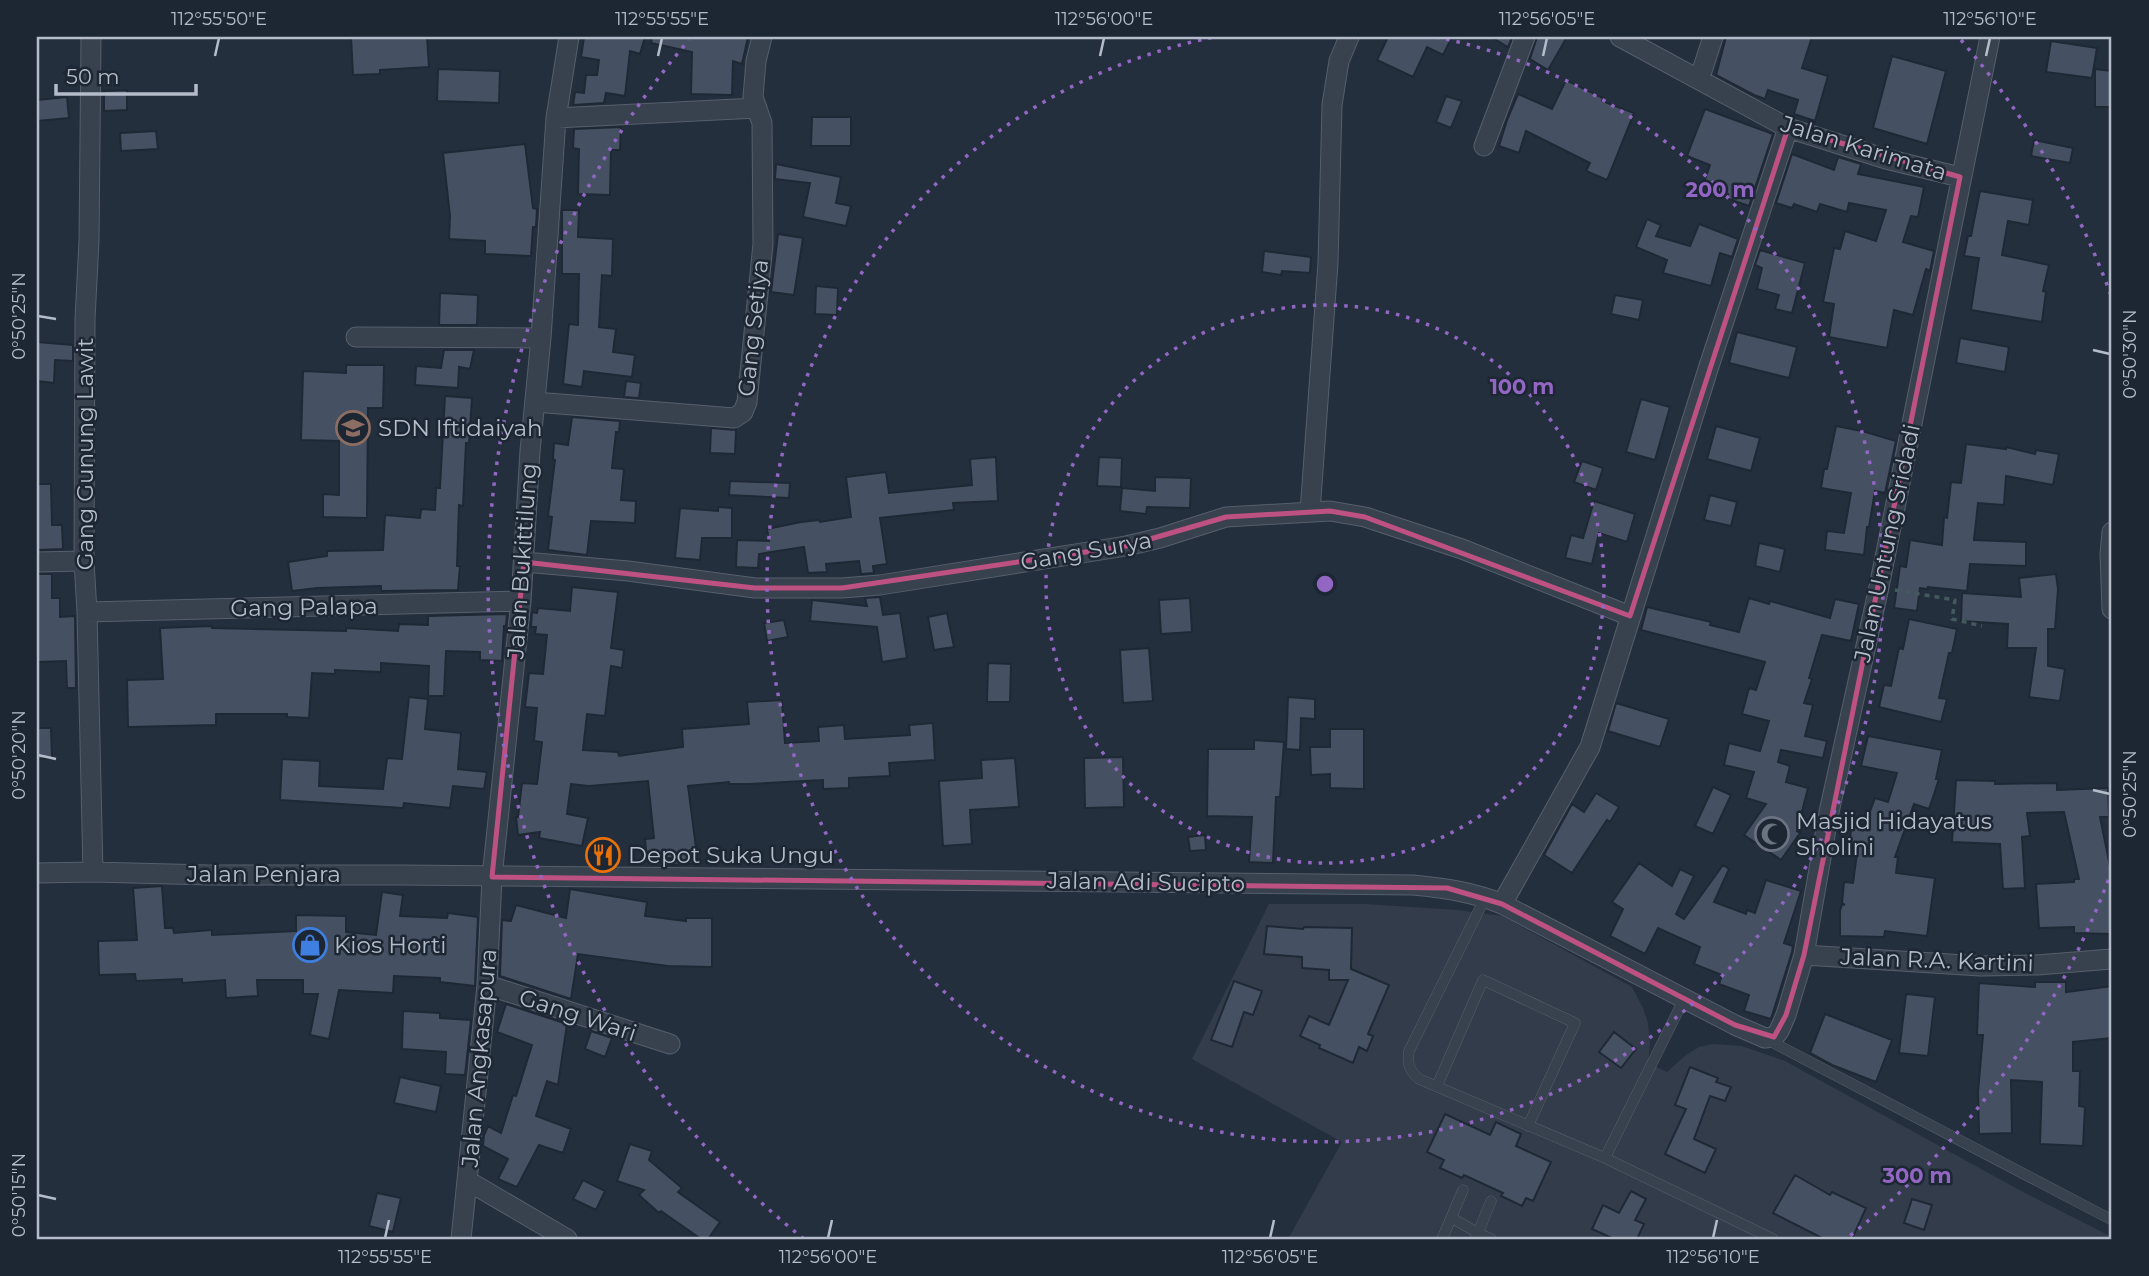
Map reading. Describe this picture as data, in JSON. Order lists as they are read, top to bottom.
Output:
{
  "streets": {
    "street": [
      "Jalan Karimata",
      "Gang Setiya",
      "Gang Gunung Lawit",
      "Jalan Untung Sridadi",
      "Gang Surya",
      "Jalan Bukittilung",
      "Gang Palapa",
      "Jalan Penjara",
      "Jalan Adi Sucipto",
      "Jalan R.A. Kartini",
      "Gang Wari",
      "Jalan Angkasapura"
    ]
  },
  "crossings": [
    ["Jalan Karimata", "Jalan Untung Sridadi"],
    ["Gang Setiya", "Jalan Bukittilung"],
    ["Gang Gunung Lawit", "Gang Palapa"],
    ["Gang Gunung Lawit", "Jalan Penjara"],
    ["Jalan Untung Sridadi", "Jalan Adi Sucipto"],
    ["Jalan Untung Sridadi", "Jalan R.A. Kartini"],
    ["Gang Surya", "Jalan Bukittilung"],
    ["Jalan Bukittilung", "Gang Palapa"],
    ["Jalan Bukittilung", "Jalan Penjara"],
    ["Jalan Bukittilung", "Jalan Adi Sucipto"],
    ["Jalan Bukittilung", "Jalan Angkasapura"],
    ["Jalan Penjara", "Jalan Adi Sucipto"],
    ["Jalan Penjara", "Jalan Angkasapura"],
    ["Jalan Adi Sucipto", "Jalan Angkasapura"],
    ["Gang Wari", "Jalan Angkasapura"]
  ],
  "places": {
    "school or university": ["SDN Iftidaiyah"],
    "mosque": ["Masjid Hidayatus Sholini"],
    "restaurant": ["Depot Suka Ungu"],
    "shop": ["Kios Horti"]
  },
  "scale_bar": "50 m",
  "coordinates": [
    "112°55'50\"E",
    "112°55'55\"E",
    "112°56'00\"E",
    "112°56'05\"E",
    "112°56'10\"E",
    "0°50'25\"N",
    "0°50'30\"N",
    "0°50'20\"N",
    "0°50'15\"N"
  ],
  "rings": ["200 m", "100 m", "300 m"]
}
